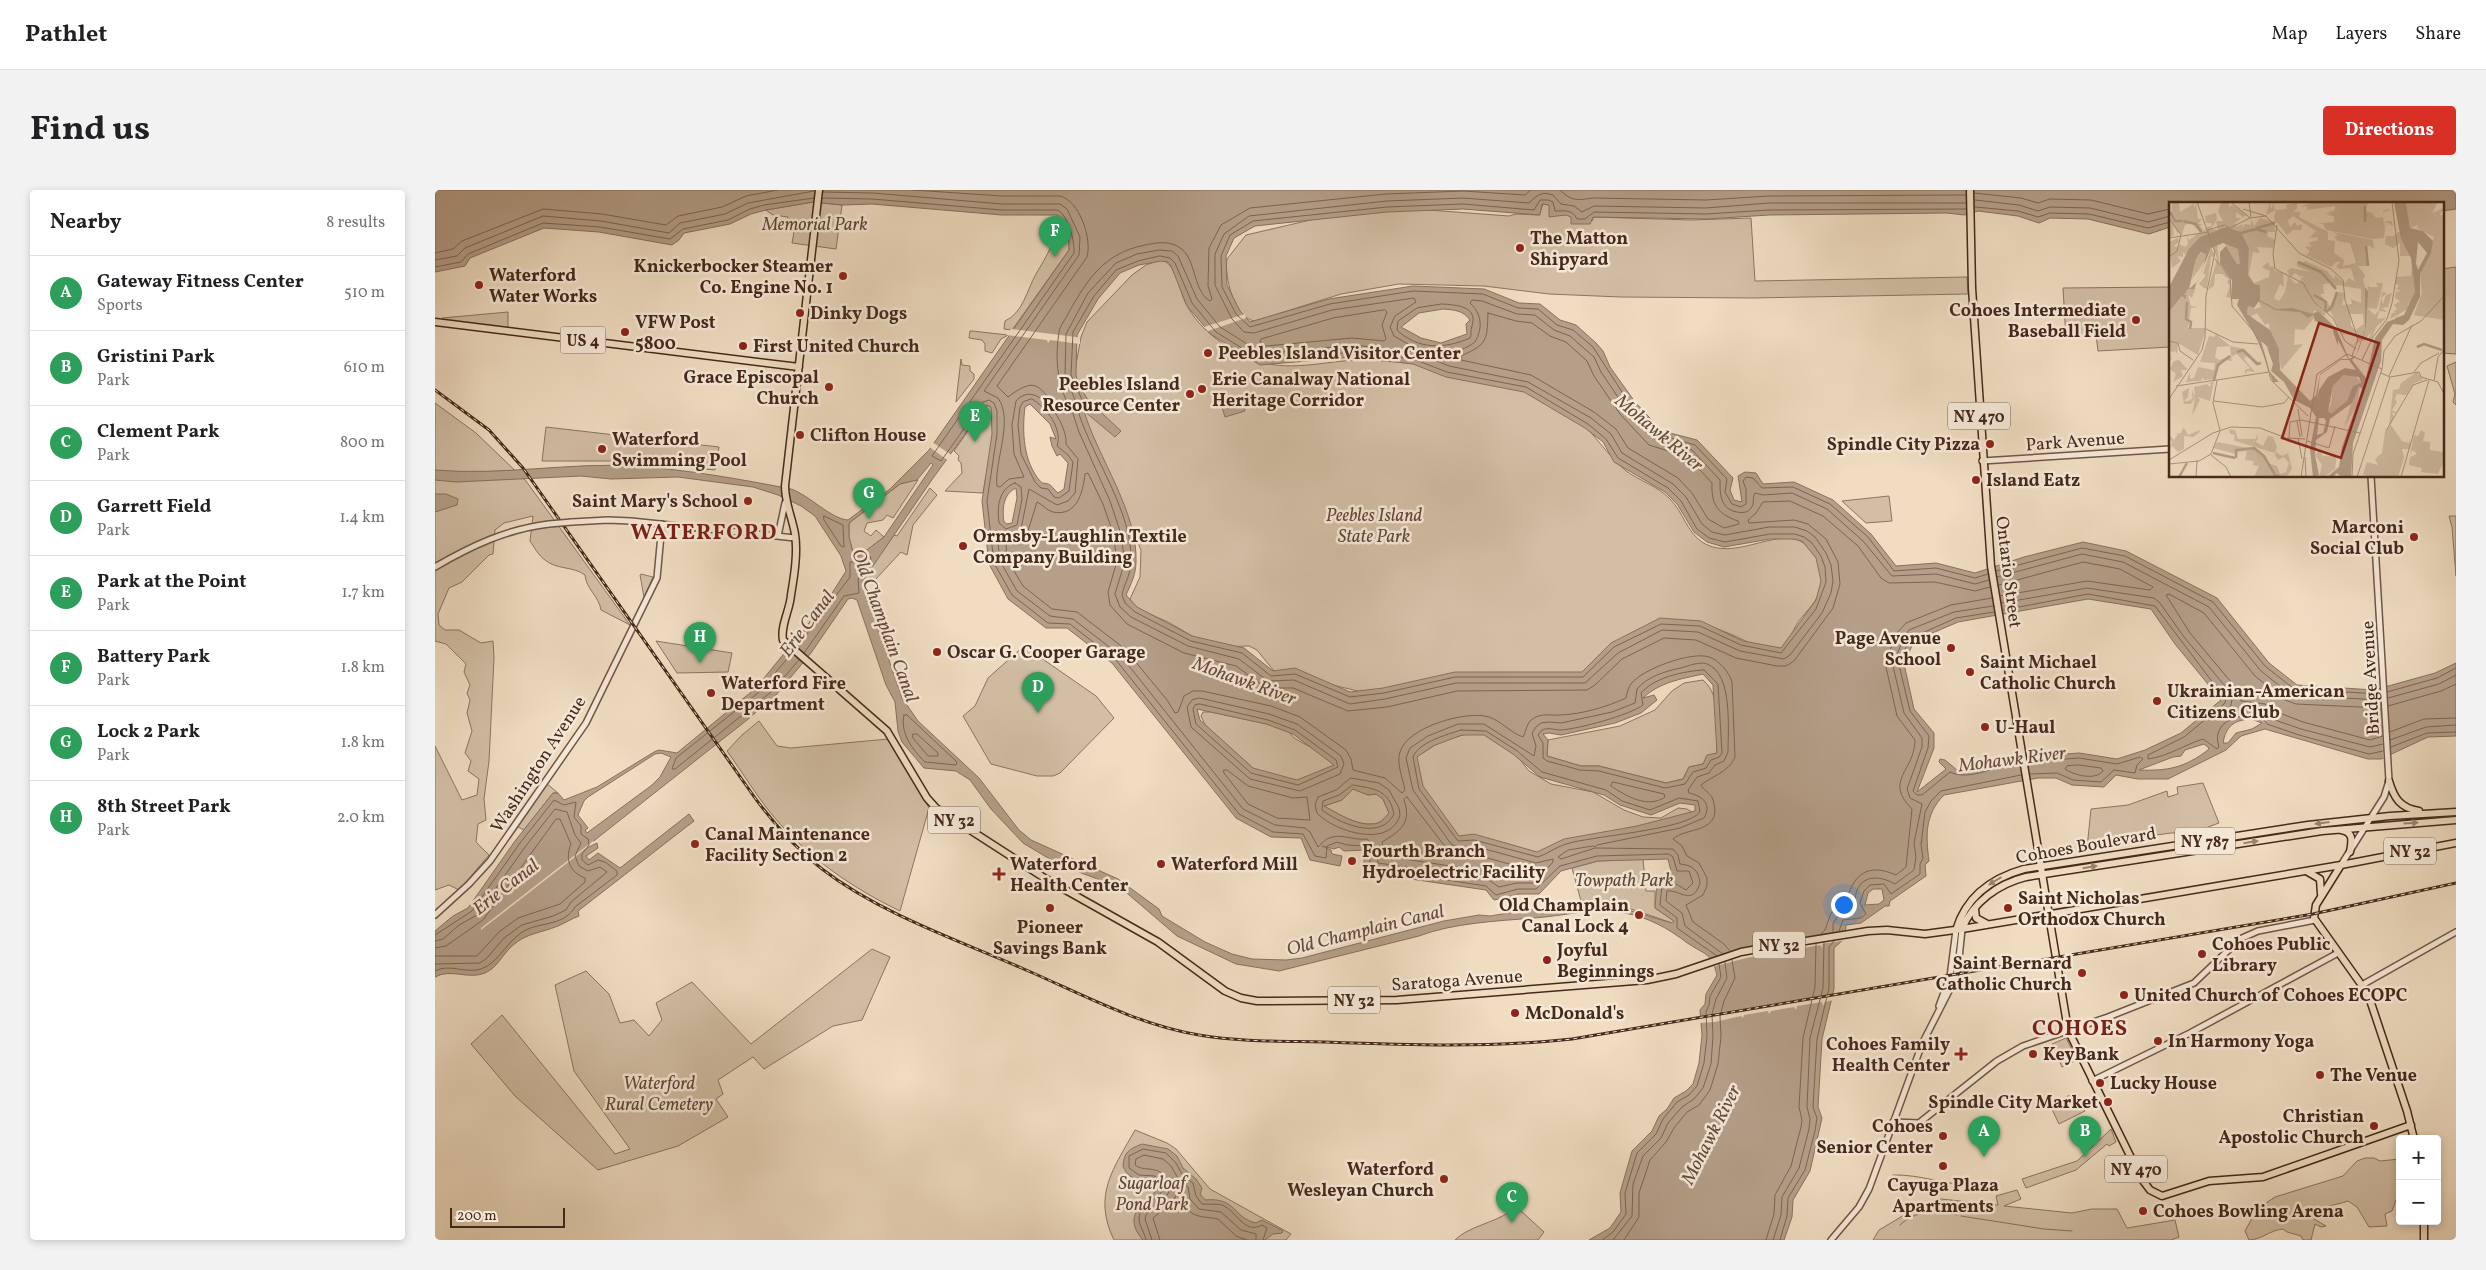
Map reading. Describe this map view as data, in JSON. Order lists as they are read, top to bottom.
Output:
{
  "streets": {
    "main road": [
      "US 4",
      "NY 470",
      "Ontario Street",
      "NY 32",
      "NY 787",
      "Cohoes Boulevard",
      "Saratoga Avenue"
    ],
    "street": ["Park Avenue", "Bridge Avenue", "Washington Avenue"]
  },
  "crossings": [
    ["US 4", "NY 32"],
    ["Park Avenue", "Ontario Street"],
    ["Ontario Street", "NY 32"],
    ["Ontario Street", "Cohoes Boulevard"],
    ["Bridge Avenue", "NY 32"],
    ["Bridge Avenue", "Cohoes Boulevard"],
    ["NY 32", "Cohoes Boulevard"],
    ["NY 32", "Saratoga Avenue"],
    ["Cohoes Boulevard", "Saratoga Avenue"]
  ],
  "districts": ["WATERFORD", "COHOES"],
  "water": ["Mohawk River", "Erie Canal", "Old Champlain Canal"],
  "parks": [
    "Memorial Park",
    "Peebles Island State Park",
    "Towpath Park",
    "Waterford Rural Cemetery",
    "Sugarloaf Pond Park"
  ],
  "places": {
    "other": [
      "The Matton Shipyard",
      "Knickerbocker Steamer Co. Engine No. 1",
      "Waterford Water Works",
      "Dinky Dogs",
      "Cohoes Intermediate Baseball Field",
      "VFW Post 5800",
      "First United Church",
      "Peebles Island Visitor Center",
      "Grace Episcopal Church",
      "Erie Canalway National Heritage Corridor",
      "Peebles Island Resource Center",
      "Clifton House",
      "Spindle City Pizza",
      "Waterford Swimming Pool",
      "Island Eatz",
      "Saint Mary's School",
      "Marconi Social Club",
      "Ormsby-Laughlin Textile Company Building",
      "Page Avenue School",
      "Oscar G. Cooper Garage",
      "Saint Michael Catholic Church",
      "Waterford Fire Department",
      "Ukrainian-American Citizens Club",
      "U-Haul",
      "Canal Maintenance Facility Section 2",
      "Fourth Branch Hydroelectric Facility",
      "Waterford Mill",
      "Pioneer Savings Bank",
      "Saint Nicholas Orthodox Church",
      "Old Champlain Canal Lock 4",
      "Cohoes Public Library",
      "Joyful Beginnings",
      "Saint Bernard Catholic Church",
      "United Church of Cohoes ECOPC",
      "McDonald's",
      "In Harmony Yoga",
      "KeyBank",
      "The Venue",
      "Lucky House",
      "Spindle City Market",
      "Christian Apostolic Church",
      "Cohoes Senior Center",
      "Cayuga Plaza Apartments",
      "Waterford Wesleyan Church",
      "Cohoes Bowling Arena"
    ],
    "health": ["Waterford Health Center", "Cohoes Family Health Center"]
  },
  "scale_bar": "200 m",
  "page": {
    "header": "Pathlet",
    "nav": ["Map", "Layers", "Share"],
    "title": "Find us",
    "buttons": "Directions",
    "heading": ["Nearby", "8 results"],
    "pins": [
      "F",
      "E",
      "G",
      "H",
      "D",
      "A",
      "B",
      "C"
    ],
    "list": [
      {
        "mark": "A",
        "name": "Gateway Fitness Center",
        "note": "Sports",
        "value": "510 m"
      },
      {
        "mark": "B",
        "name": "Gristini Park",
        "note": "Park",
        "value": "610 m"
      },
      {
        "mark": "C",
        "name": "Clement Park",
        "note": "Park",
        "value": "800 m"
      },
      {
        "mark": "D",
        "name": "Garrett Field",
        "note": "Park",
        "value": "1.4 km"
      },
      {
        "mark": "E",
        "name": "Park at the Point",
        "note": "Park",
        "value": "1.7 km"
      },
      {
        "mark": "F",
        "name": "Battery Park",
        "note": "Park",
        "value": "1.8 km"
      },
      {
        "mark": "G",
        "name": "Lock 2 Park",
        "note": "Park",
        "value": "1.8 km"
      },
      {
        "mark": "H",
        "name": "8th Street Park",
        "note": "Park",
        "value": "2.0 km"
      }
    ],
    "map_buttons": ["+", "−"],
    "scale": "200 m"
  }
}
